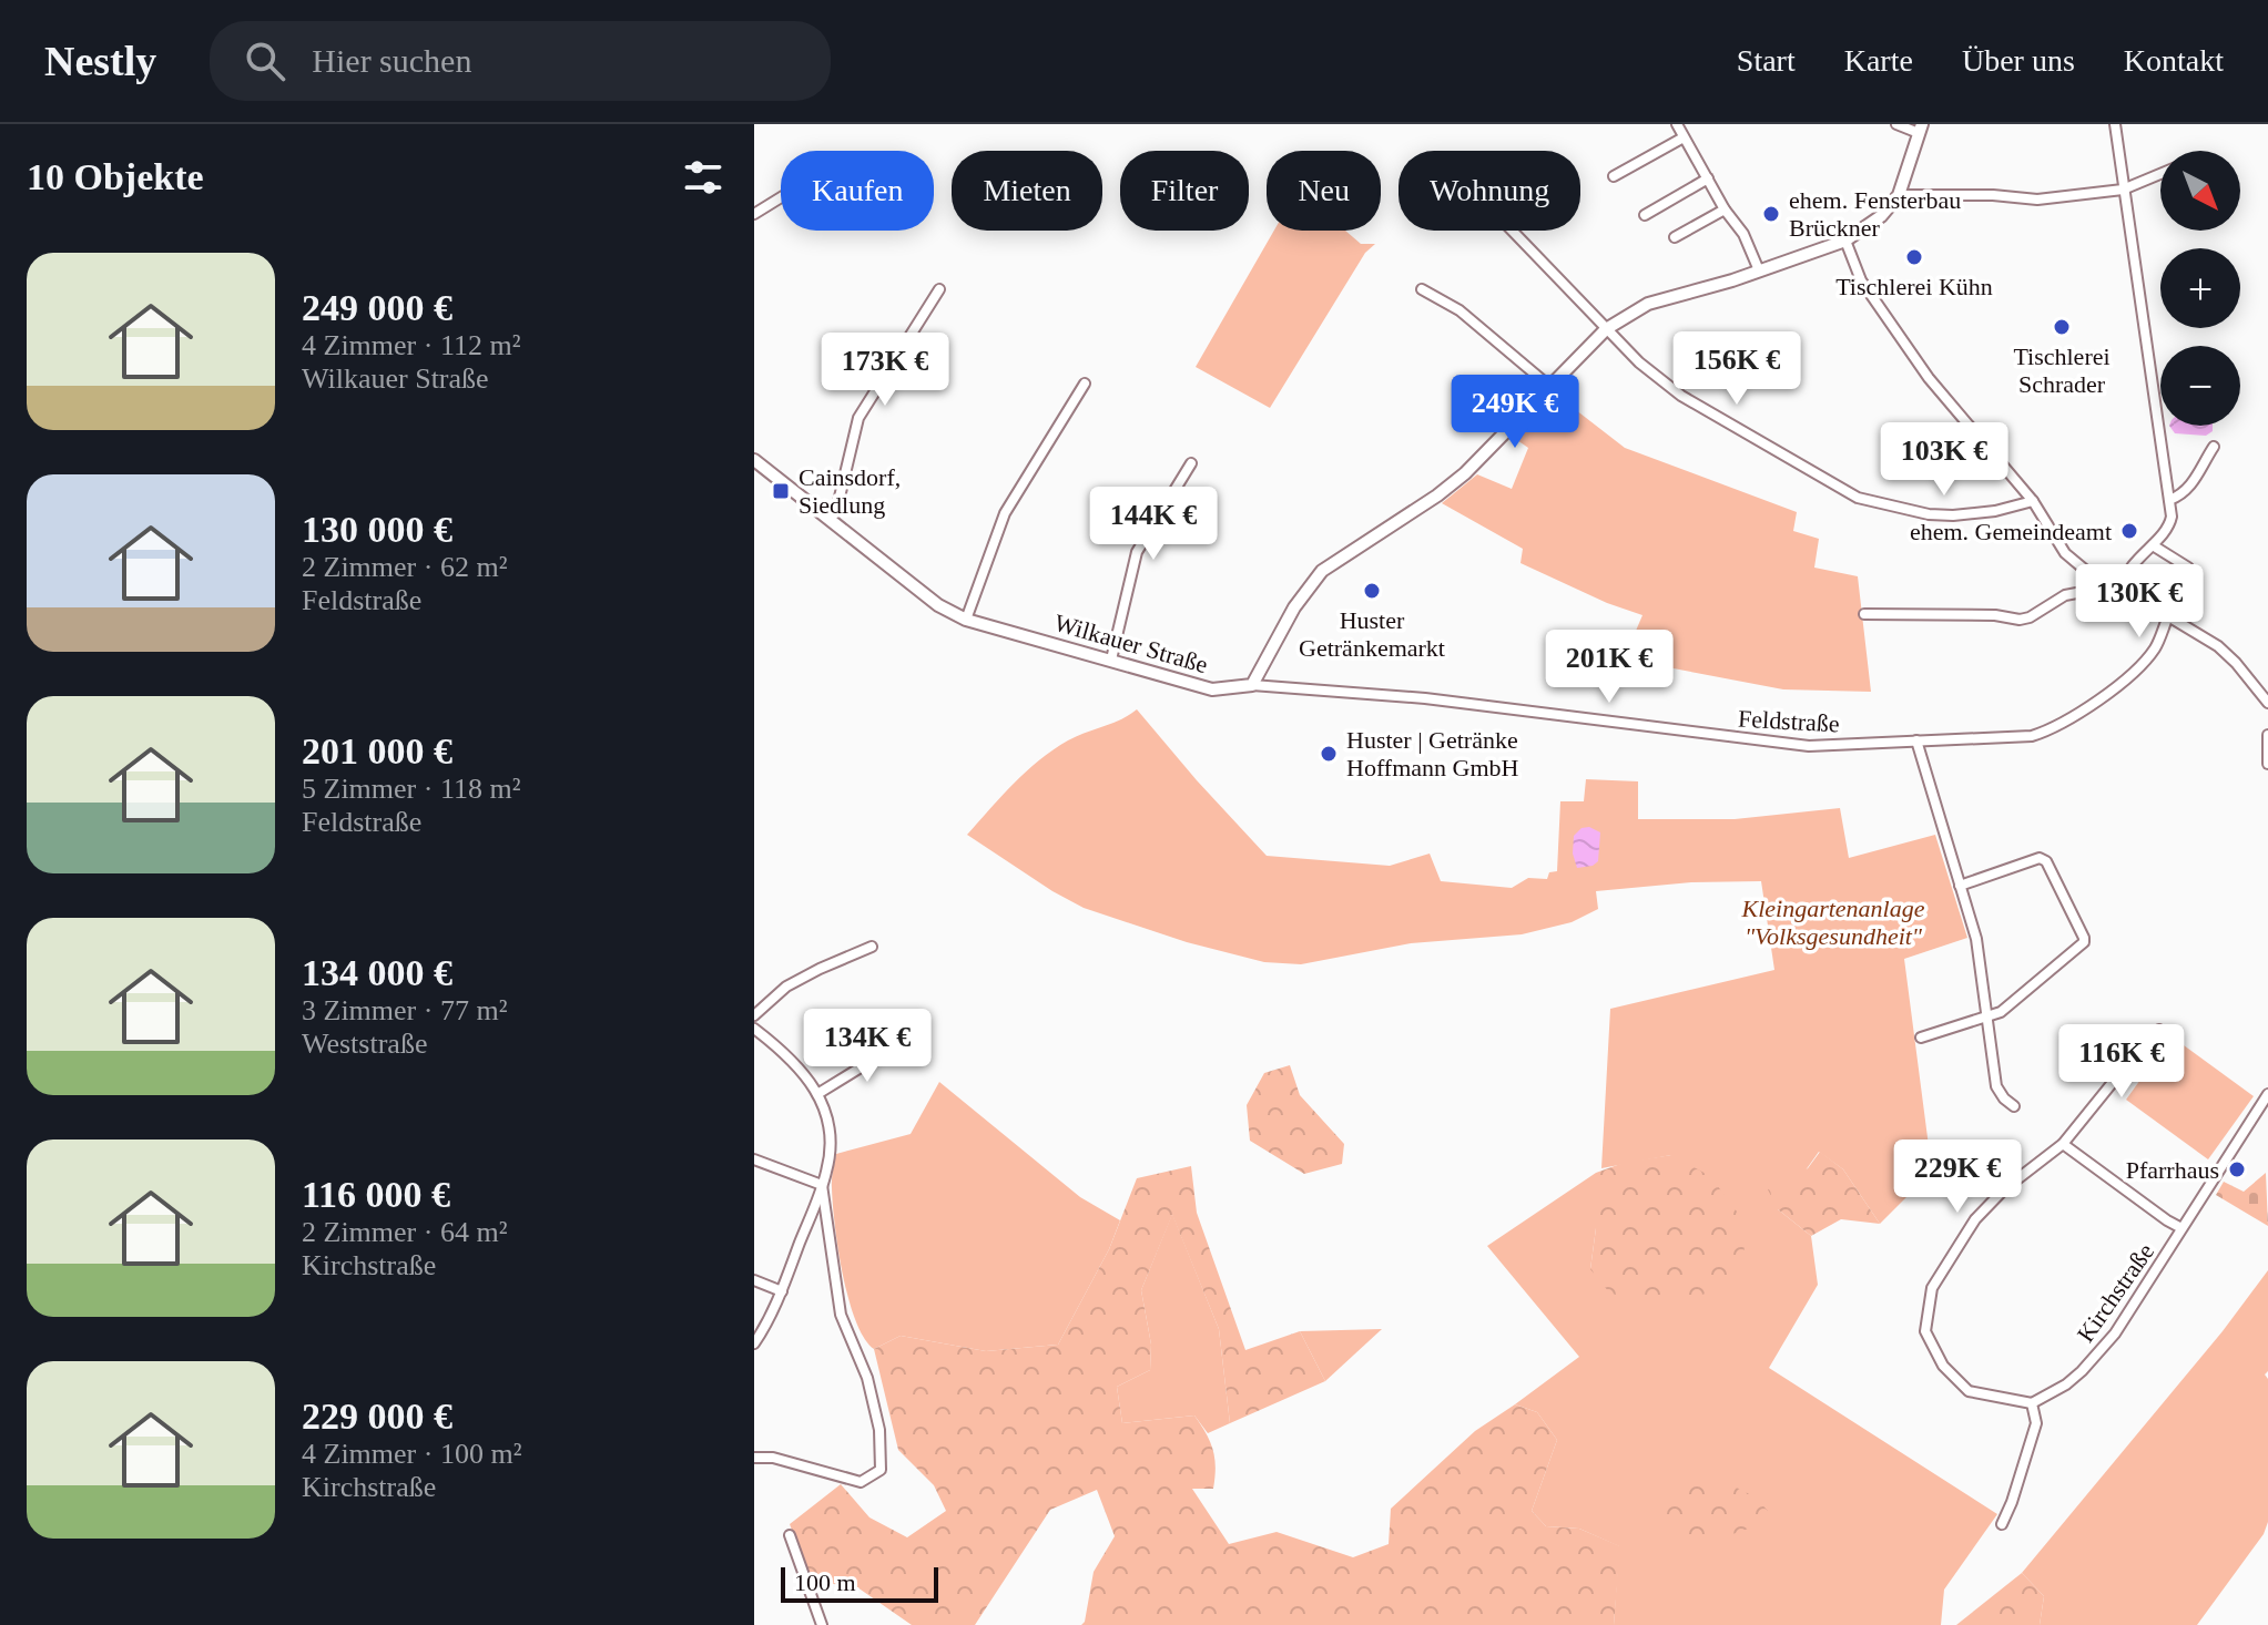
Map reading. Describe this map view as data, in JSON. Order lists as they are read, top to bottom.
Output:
{
  "streets": {
    "street": ["Wilkauer Straße", "Feldstraße", "Kirchstraße"]
  },
  "crossings": [
    ["Wilkauer Straße", "Feldstraße"]
  ],
  "parks": ["Kleingartenanlage \"Volksgesundheit\""],
  "places": {
    "other": [
      "ehem. Fensterbau Brückner",
      "Tischlerei Kühn",
      "Tischlerei Schrader",
      "ehem. Gemeindeamt",
      "Huster Getränkemarkt",
      "Huster | Getränke Hoffmann GmbH",
      "Pfarrhaus"
    ],
    "transit": ["Cainsdorf, Siedlung"]
  },
  "scale_bar": "100 m",
  "north": "bottom right",
  "page": {
    "header": "Nestly",
    "search": "Hier suchen",
    "nav": [
      "Start",
      "Karte",
      "Über uns",
      "Kontakt"
    ],
    "heading": "10 Objekte",
    "map_buttons": ["+", "−"],
    "chip": [
      "Kaufen",
      "Mieten",
      "Filter",
      "Neu",
      "Wohnung"
    ],
    "list": [
      {
        "name": "249 000 €",
        "note": "4 Zimmer · 112 m² · Wilkauer Straße"
      },
      {
        "name": "130 000 €",
        "note": "2 Zimmer · 62 m² · Feldstraße"
      },
      {
        "name": "201 000 €",
        "note": "5 Zimmer · 118 m² · Feldstraße"
      },
      {
        "name": "134 000 €",
        "note": "3 Zimmer · 77 m² · Weststraße"
      },
      {
        "name": "116 000 €",
        "note": "2 Zimmer · 64 m² · Kirchstraße"
      },
      {
        "name": "229 000 €",
        "note": "4 Zimmer · 100 m² · Kirchstraße"
      }
    ],
    "price": [
      "156K €",
      "173K €",
      "249K €",
      "103K €",
      "144K €",
      "130K €",
      "201K €",
      "134K €",
      "116K €",
      "229K €"
    ],
    "scale": "100 m"
  }
}
